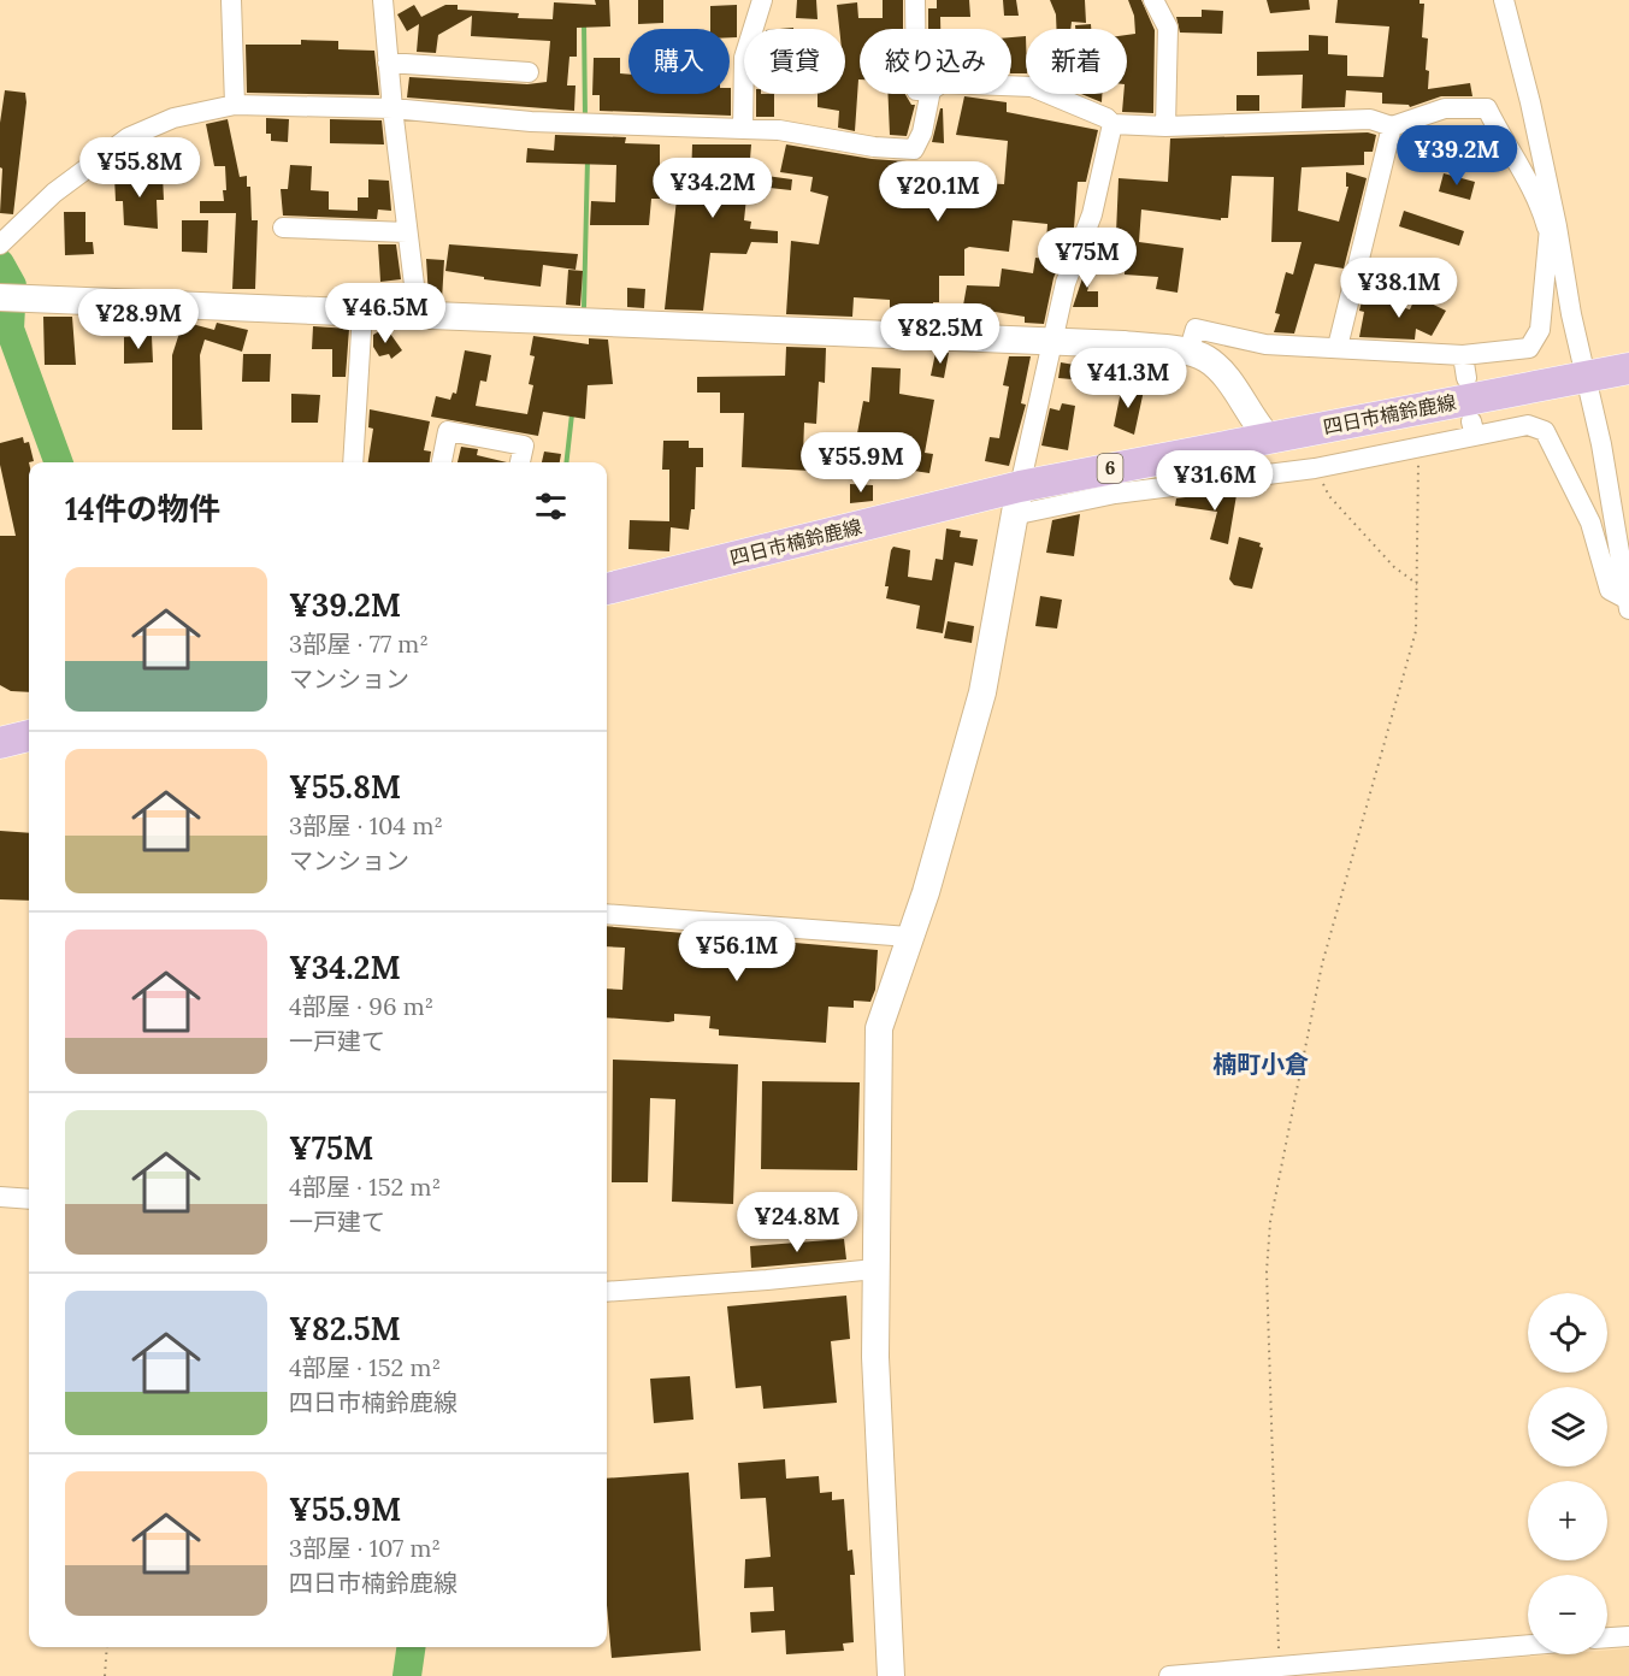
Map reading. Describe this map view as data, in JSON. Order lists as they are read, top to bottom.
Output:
{
  "streets": {
    "main road": ["四日市楠鈴鹿線", "6"]
  },
  "districts": ["楠町小倉"],
  "page": {
    "chip": [
      "購入",
      "賃貸",
      "絞り込み",
      "新着"
    ],
    "price": [
      "¥39.2M",
      "¥55.8M",
      "¥34.2M",
      "¥20.1M",
      "¥75M",
      "¥38.1M",
      "¥46.5M",
      "¥28.9M",
      "¥82.5M",
      "¥41.3M",
      "¥55.9M",
      "¥31.6M",
      "¥56.1M",
      "¥24.8M"
    ],
    "heading": "14件の物件",
    "list": [
      {
        "name": "¥39.2M",
        "note": "3部屋 · 77 m² · マンション"
      },
      {
        "name": "¥55.8M",
        "note": "3部屋 · 104 m² · マンション"
      },
      {
        "name": "¥34.2M",
        "note": "4部屋 · 96 m² · 一戸建て"
      },
      {
        "name": "¥75M",
        "note": "4部屋 · 152 m² · 一戸建て"
      },
      {
        "name": "¥82.5M",
        "note": "4部屋 · 152 m² · 四日市楠鈴鹿線"
      },
      {
        "name": "¥55.9M",
        "note": "3部屋 · 107 m² · 四日市楠鈴鹿線"
      }
    ],
    "map_buttons": ["+", "−"]
  }
}
